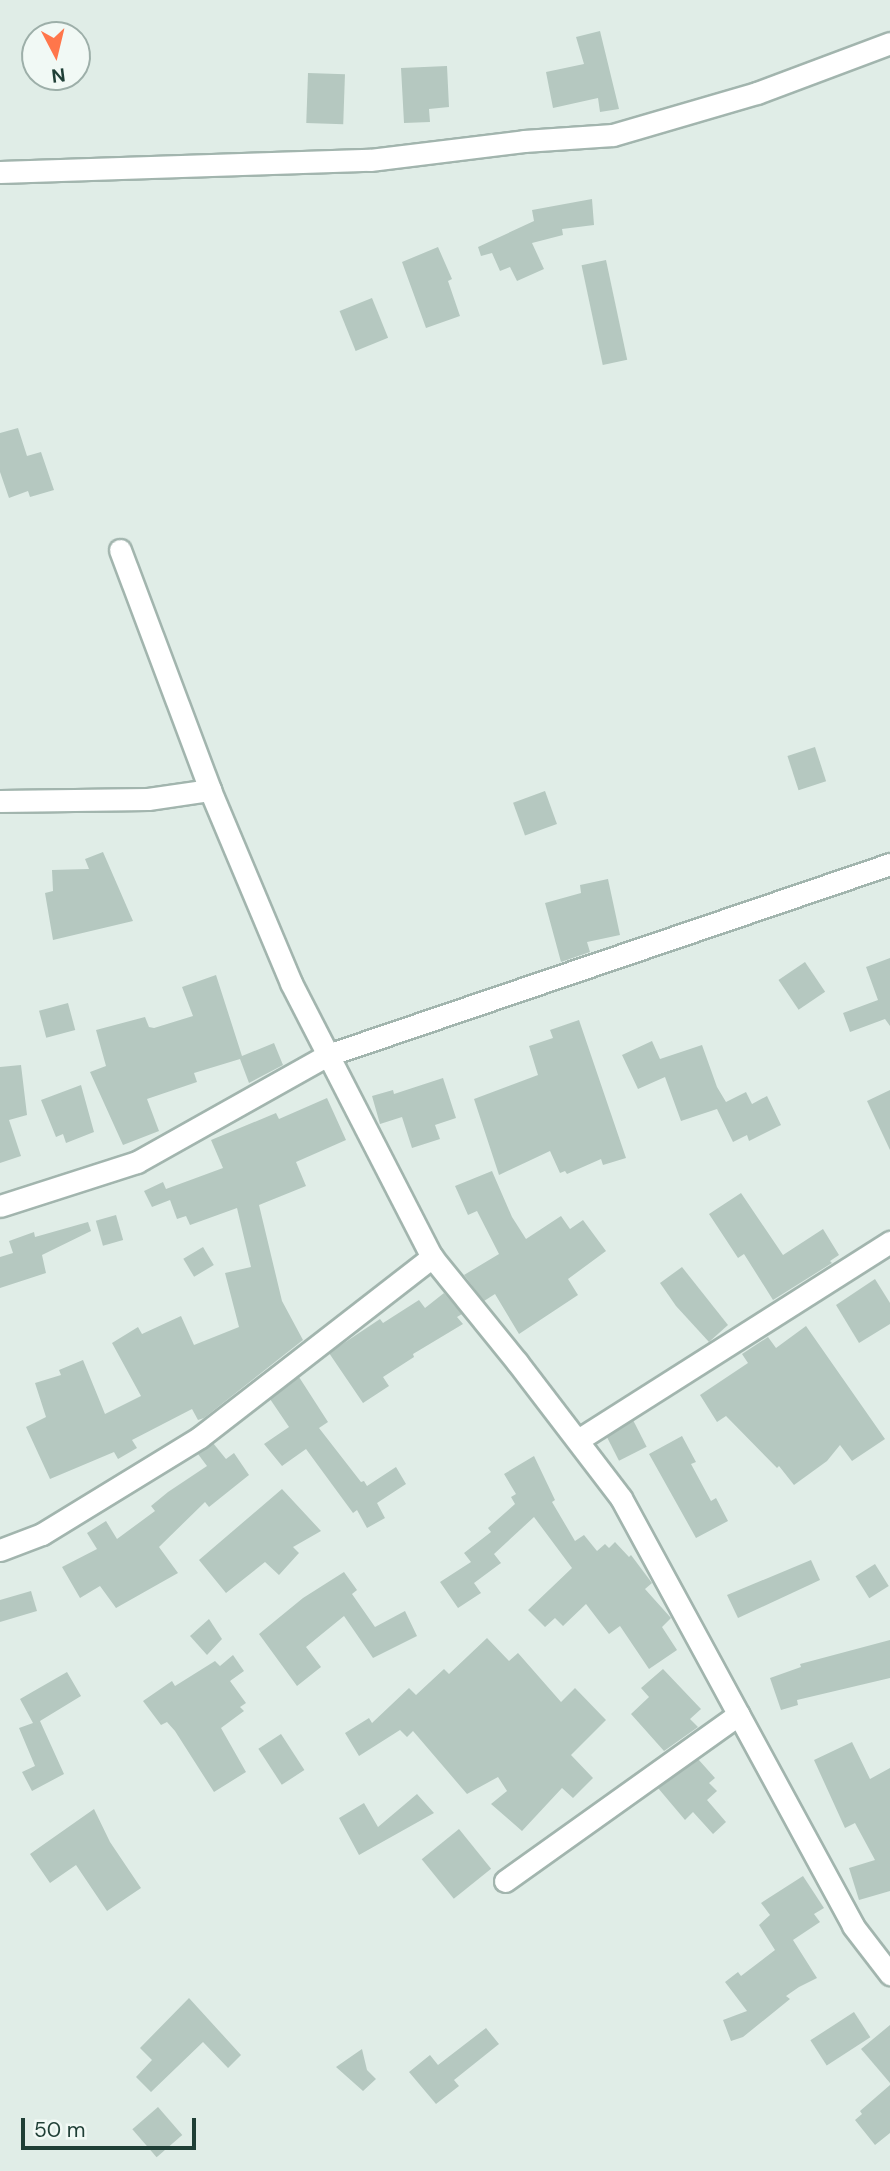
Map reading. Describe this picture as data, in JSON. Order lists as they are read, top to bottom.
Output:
{
  "scale_bar": "50 m",
  "north": "bottom"
}
